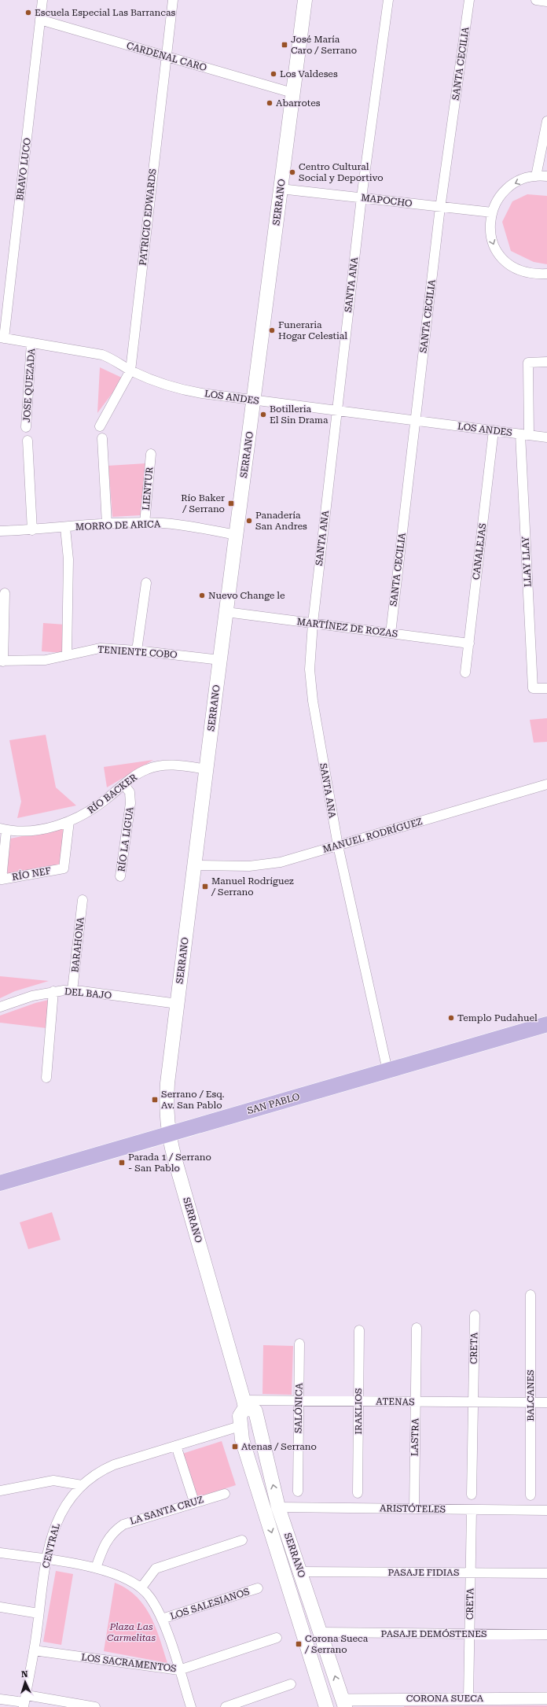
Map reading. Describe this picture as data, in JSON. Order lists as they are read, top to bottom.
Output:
{
  "streets": {
    "main road": ["SERRANO", "SAN PABLO"],
    "street": [
      "CARDENAL CARO",
      "SANTA CECILIA",
      "BRAVO LUCO",
      "MAPOCHO",
      "PATRICIO EDWARDS",
      "SANTA ANA",
      "JOSE QUEZADA",
      "LOS ANDES",
      "LIENTUR",
      "MORRO DE ARICA",
      "CANALEJAS",
      "LLAY LLAY",
      "MARTÍNEZ DE ROZAS",
      "TENIENTE COBO",
      "RÍO BACKER",
      "MANUEL RODRÍGUEZ",
      "RÍO LA LIGUA",
      "RÍO NEF",
      "BARAHONA",
      "DEL BAJO",
      "CRETA",
      "BALCANES",
      "ATENAS",
      "SALÓNICA",
      "IRAKLIOS",
      "LASTRA",
      "ARISTÓTELES",
      "LA SANTA CRUZ",
      "CENTRAL",
      "PASAJE FIDIAS",
      "LOS SALESIANOS",
      "PASAJE DEMÓSTENES",
      "LOS SACRAMENTOS",
      "CORONA SUECA"
    ]
  },
  "crossings": [
    ["CARDENAL CARO", "BRAVO LUCO"],
    ["CARDENAL CARO", "SERRANO"],
    ["CARDENAL CARO", "PATRICIO EDWARDS"],
    ["SANTA CECILIA", "MAPOCHO"],
    ["SANTA CECILIA", "LOS ANDES"],
    ["SANTA CECILIA", "MARTÍNEZ DE ROZAS"],
    ["BRAVO LUCO", "LOS ANDES"],
    ["MAPOCHO", "SERRANO"],
    ["MAPOCHO", "SANTA ANA"],
    ["SERRANO", "LOS ANDES"],
    ["SERRANO", "MORRO DE ARICA"],
    ["SERRANO", "MARTÍNEZ DE ROZAS"],
    ["SERRANO", "TENIENTE COBO"],
    ["SERRANO", "RÍO BACKER"],
    ["SERRANO", "MANUEL RODRÍGUEZ"],
    ["SERRANO", "DEL BAJO"],
    ["SERRANO", "SAN PABLO"],
    ["SERRANO", "ATENAS"],
    ["SERRANO", "ARISTÓTELES"],
    ["SERRANO", "CENTRAL"],
    ["SERRANO", "PASAJE FIDIAS"],
    ["SERRANO", "PASAJE DEMÓSTENES"],
    ["SERRANO", "CORONA SUECA"],
    ["PATRICIO EDWARDS", "LOS ANDES"],
    ["SANTA ANA", "LOS ANDES"],
    ["SANTA ANA", "MARTÍNEZ DE ROZAS"],
    ["SANTA ANA", "MANUEL RODRÍGUEZ"],
    ["SANTA ANA", "SAN PABLO"],
    ["JOSE QUEZADA", "LOS ANDES"],
    ["LOS ANDES", "CANALEJAS"],
    ["LOS ANDES", "LLAY LLAY"],
    ["LIENTUR", "MORRO DE ARICA"],
    ["CANALEJAS", "MARTÍNEZ DE ROZAS"],
    ["RÍO BACKER", "RÍO LA LIGUA"],
    ["RÍO BACKER", "RÍO NEF"],
    ["BARAHONA", "DEL BAJO"],
    ["CRETA", "ATENAS"],
    ["CRETA", "ARISTÓTELES"],
    ["CRETA", "PASAJE FIDIAS"],
    ["CRETA", "PASAJE DEMÓSTENES"],
    ["CRETA", "CORONA SUECA"],
    ["BALCANES", "ATENAS"],
    ["ATENAS", "SALÓNICA"],
    ["ATENAS", "IRAKLIOS"],
    ["ATENAS", "LASTRA"],
    ["LASTRA", "ARISTÓTELES"],
    ["CENTRAL", "LOS SACRAMENTOS"]
  ],
  "parks": ["Plaza Las Carmelitas"],
  "places": {
    "other": [
      "Escuela Especial Las Barrancas",
      "Los Valdeses",
      "Abarrotes",
      "Centro Cultural Social y Deportivo",
      "Funeraria Hogar Celestial",
      "Botilleria El Sin Drama",
      "Panadería San Andres",
      "Nuevo Change le",
      "Templo Pudahuel"
    ],
    "transit": [
      "José María Caro / Serrano",
      "Río Baker / Serrano",
      "Manuel Rodríguez / Serrano",
      "Serrano / Esq. Av. San Pablo",
      "Parada 1 / Serrano - San Pablo",
      "Atenas / Serrano",
      "Corona Sueca / Serrano"
    ]
  },
  "north": "top"
}
